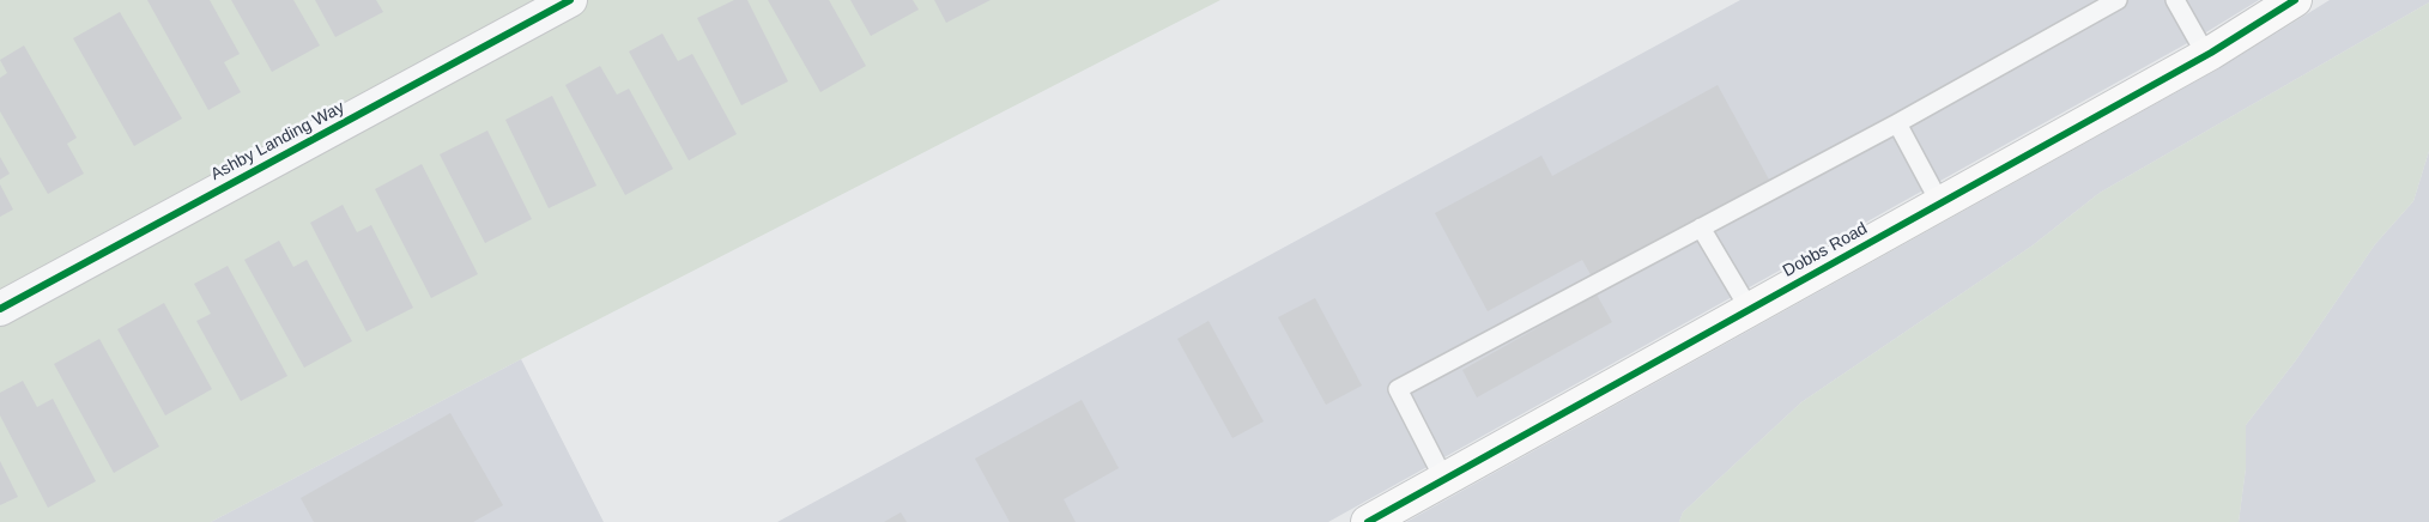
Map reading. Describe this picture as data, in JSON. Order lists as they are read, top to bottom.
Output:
{
  "streets": {
    "street": ["Ashby Landing Way", "Dobbs Road"]
  }
}
